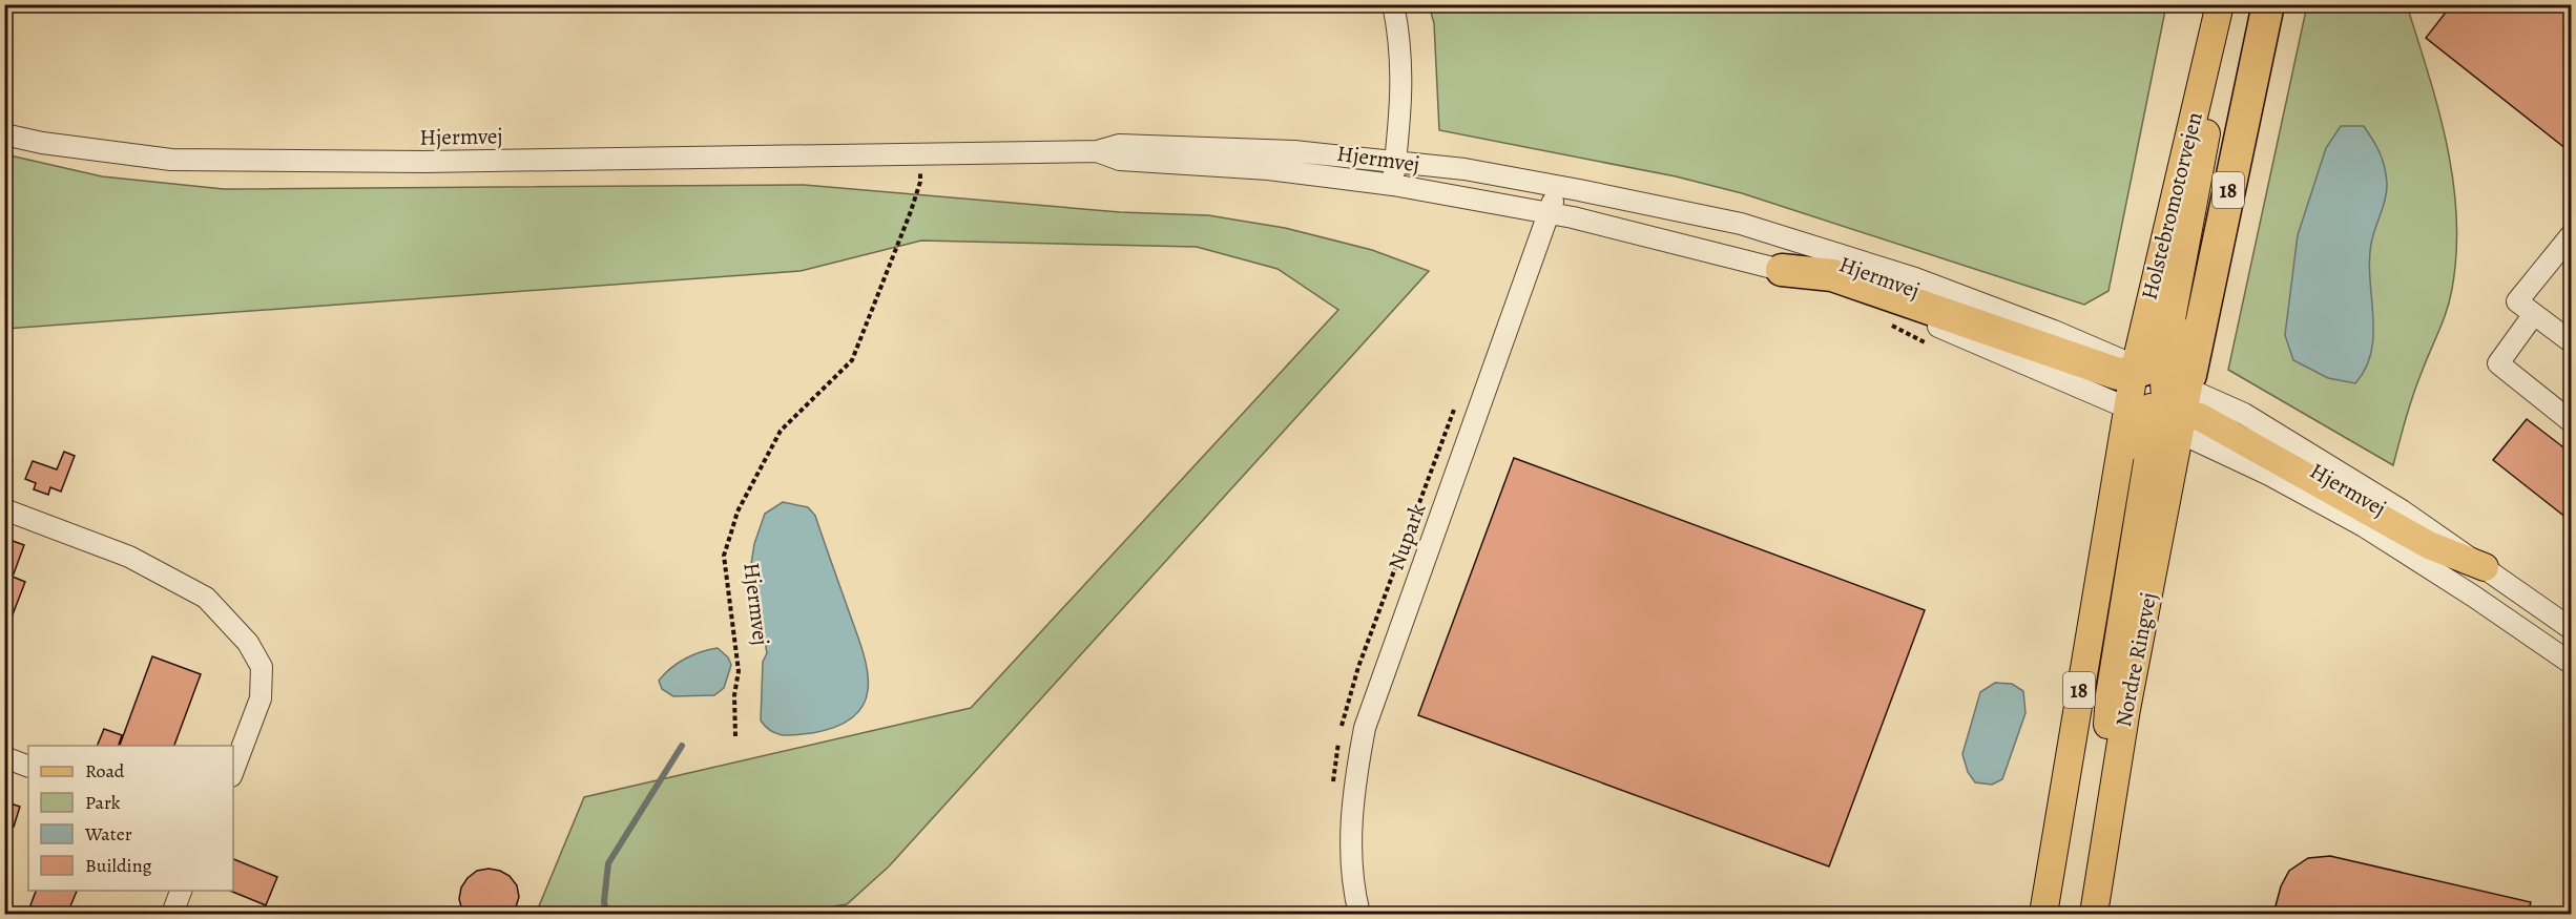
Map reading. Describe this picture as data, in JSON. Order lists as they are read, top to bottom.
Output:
{
  "streets": {
    "highway": ["18", "Holstebromotorvejen"],
    "main road": ["Nordre Ringvej"],
    "street": ["Hjermvej", "Nupark"]
  },
  "crossings": [
    ["Hjermvej", "18"],
    ["Hjermvej", "Holstebromotorvejen"],
    ["Hjermvej", "Nupark"],
    ["Hjermvej", "Nordre Ringvej"],
    ["18", "Holstebromotorvejen"],
    ["Holstebromotorvejen", "Nordre Ringvej"]
  ],
  "legend": [
    "Road",
    "Park",
    "Water",
    "Building"
  ]
}
